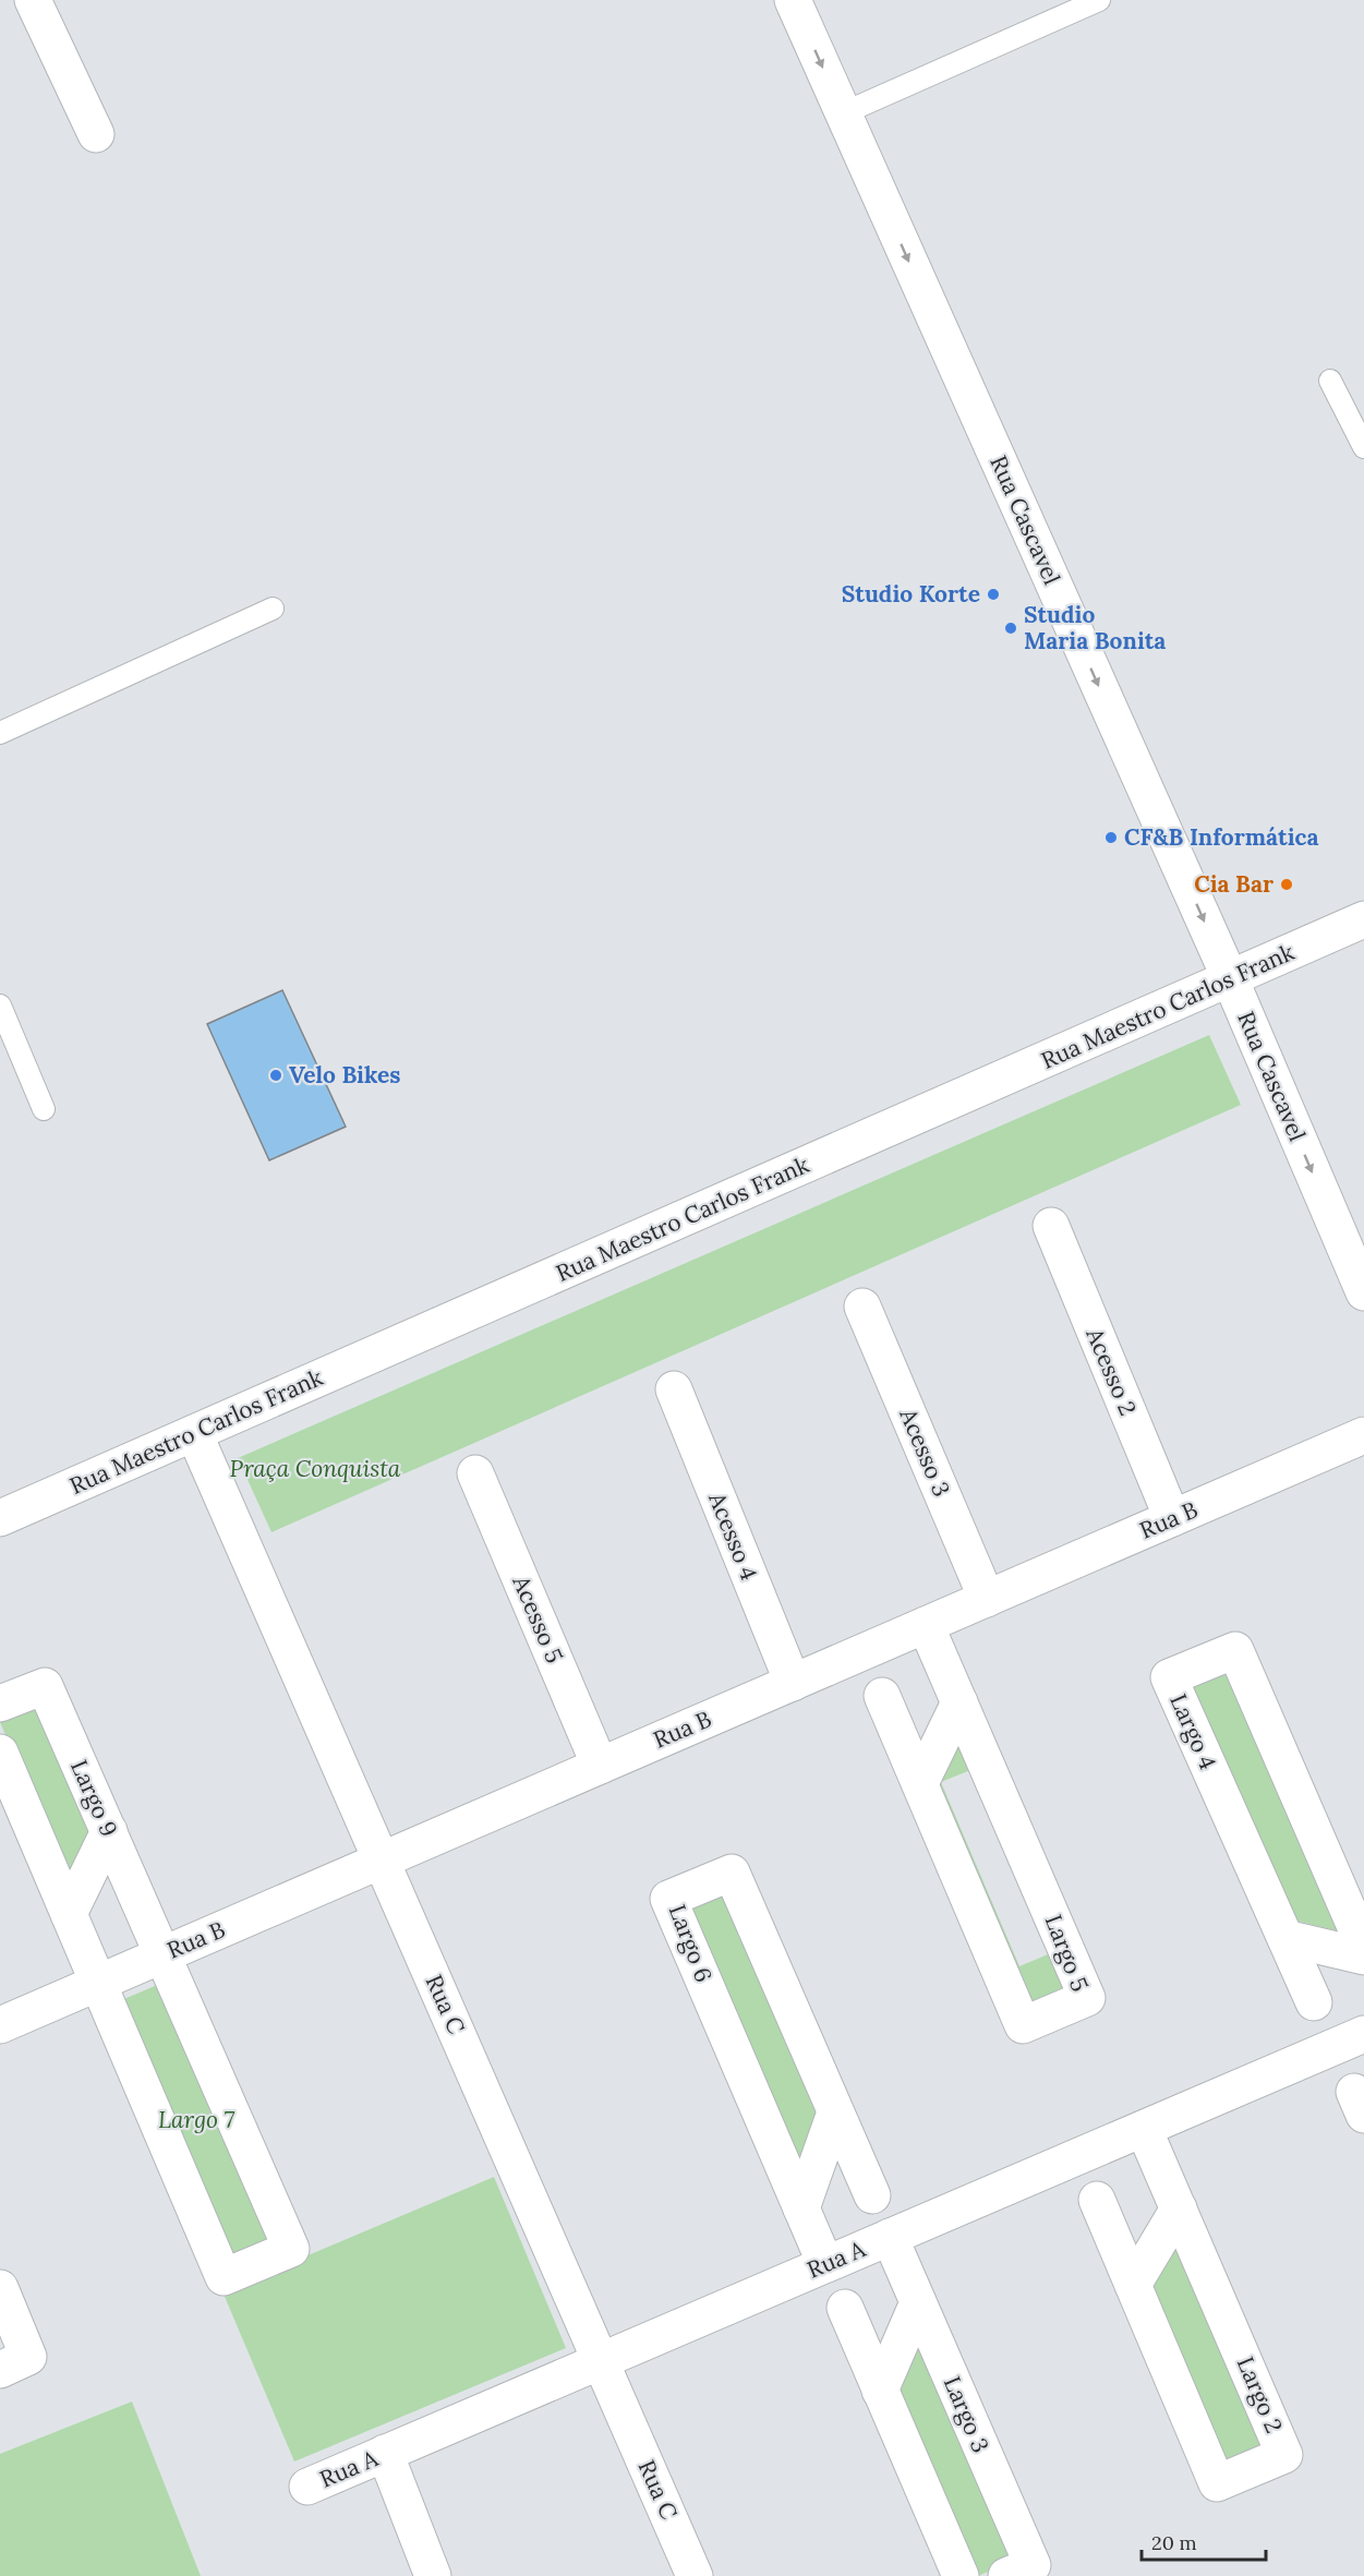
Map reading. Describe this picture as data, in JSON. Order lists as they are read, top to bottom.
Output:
{
  "streets": {
    "street": [
      "Rua Cascavel",
      "Rua Maestro Carlos Frank",
      "Acesso 2",
      "Acesso 3",
      "Rua B",
      "Acesso 4",
      "Acesso 5",
      "Largo 4",
      "Largo 9",
      "Largo 6",
      "Largo 5",
      "Rua C",
      "Rua A",
      "Largo 2",
      "Largo 3"
    ]
  },
  "crossings": [
    ["Rua Cascavel", "Rua Maestro Carlos Frank"],
    ["Rua Maestro Carlos Frank", "Rua C"],
    ["Acesso 2", "Rua B"],
    ["Acesso 3", "Rua B"],
    ["Rua B", "Acesso 4"],
    ["Rua B", "Acesso 5"],
    ["Rua B", "Largo 9"],
    ["Rua B", "Largo 5"],
    ["Rua B", "Rua C"],
    ["Largo 6", "Rua A"],
    ["Rua C", "Rua A"],
    ["Rua A", "Largo 2"],
    ["Rua A", "Largo 3"]
  ],
  "one_way": ["Rua Cascavel"],
  "parks": ["Praça Conquista", "Largo 7"],
  "places": [
    "Studio Korte",
    "Studio Maria Bonita",
    "CF&B Informática",
    "Cia Bar",
    "Velo Bikes"
  ],
  "scale_bar": "20 m"
}
